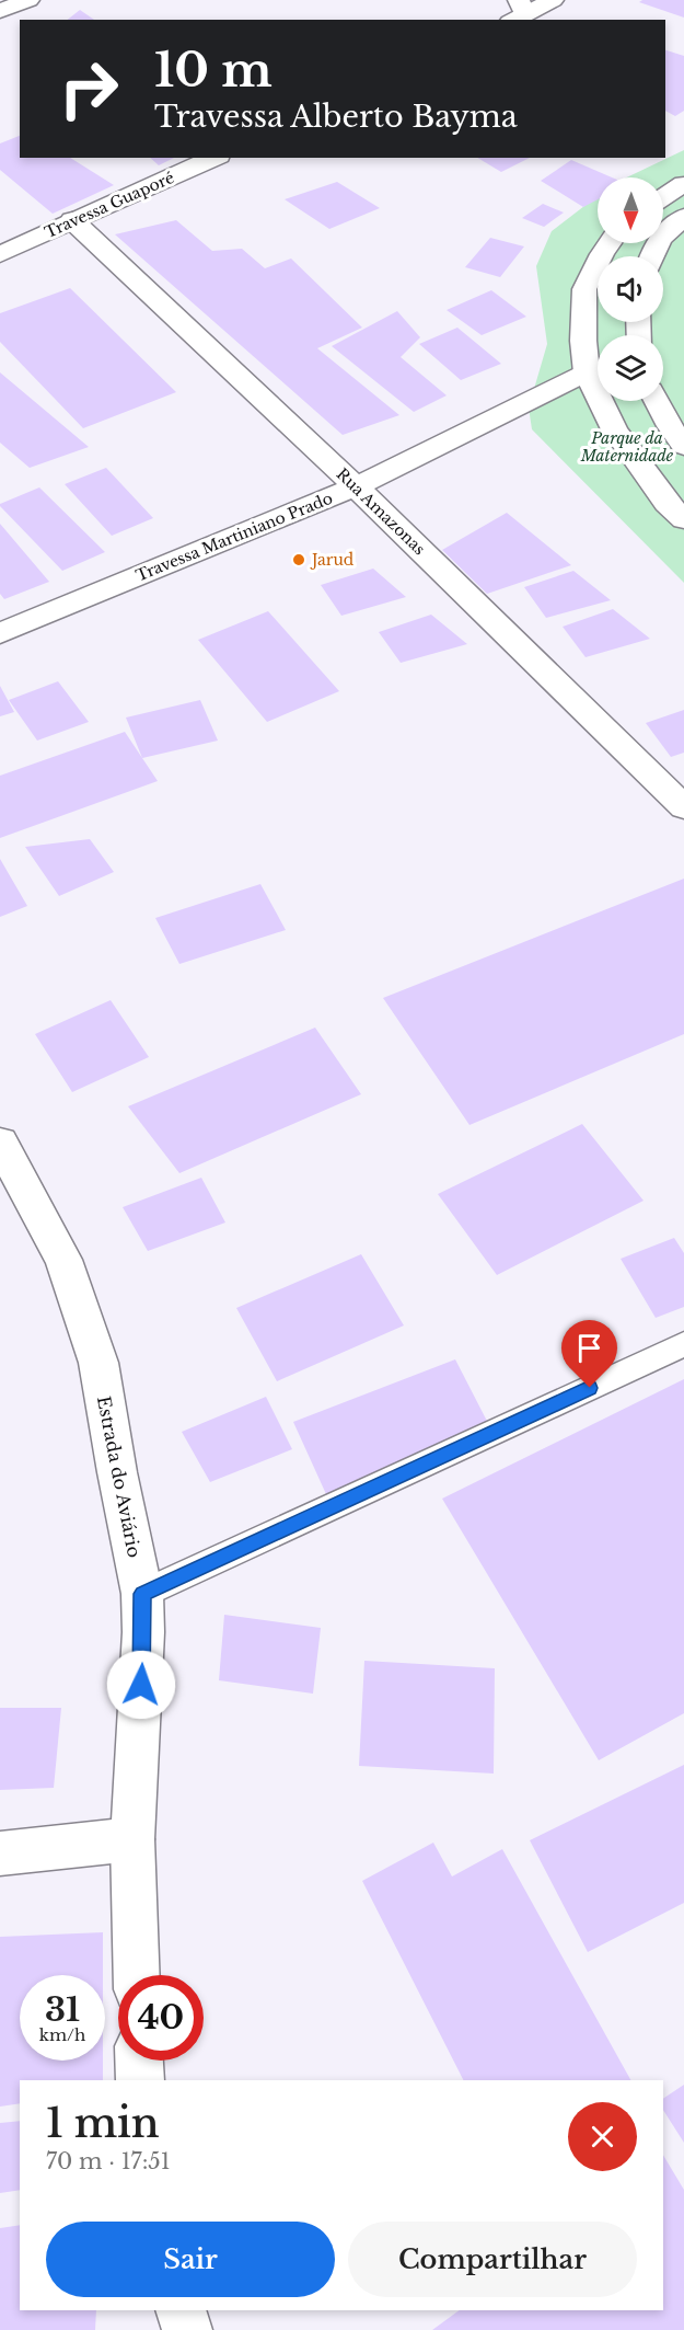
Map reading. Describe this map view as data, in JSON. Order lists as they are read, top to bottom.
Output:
{
  "streets": {
    "street": [
      "Travessa Guaporé",
      "Rua Amazonas",
      "Travessa Martiniano Prado",
      "Estrada do Aviário"
    ]
  },
  "crossings": [
    ["Travessa Guaporé", "Rua Amazonas"],
    ["Rua Amazonas", "Travessa Martiniano Prado"]
  ],
  "parks": ["Parque da Maternidade"],
  "places": ["Jarud"],
  "north": "bottom",
  "page": {
    "turn": ["10 m", "Travessa Alberto Bayma"],
    "speed": "31 km/h",
    "limit": "40",
    "heading": ["1 min", "70 m · 17:51"],
    "buttons": ["Sair", "Compartilhar"]
  }
}
